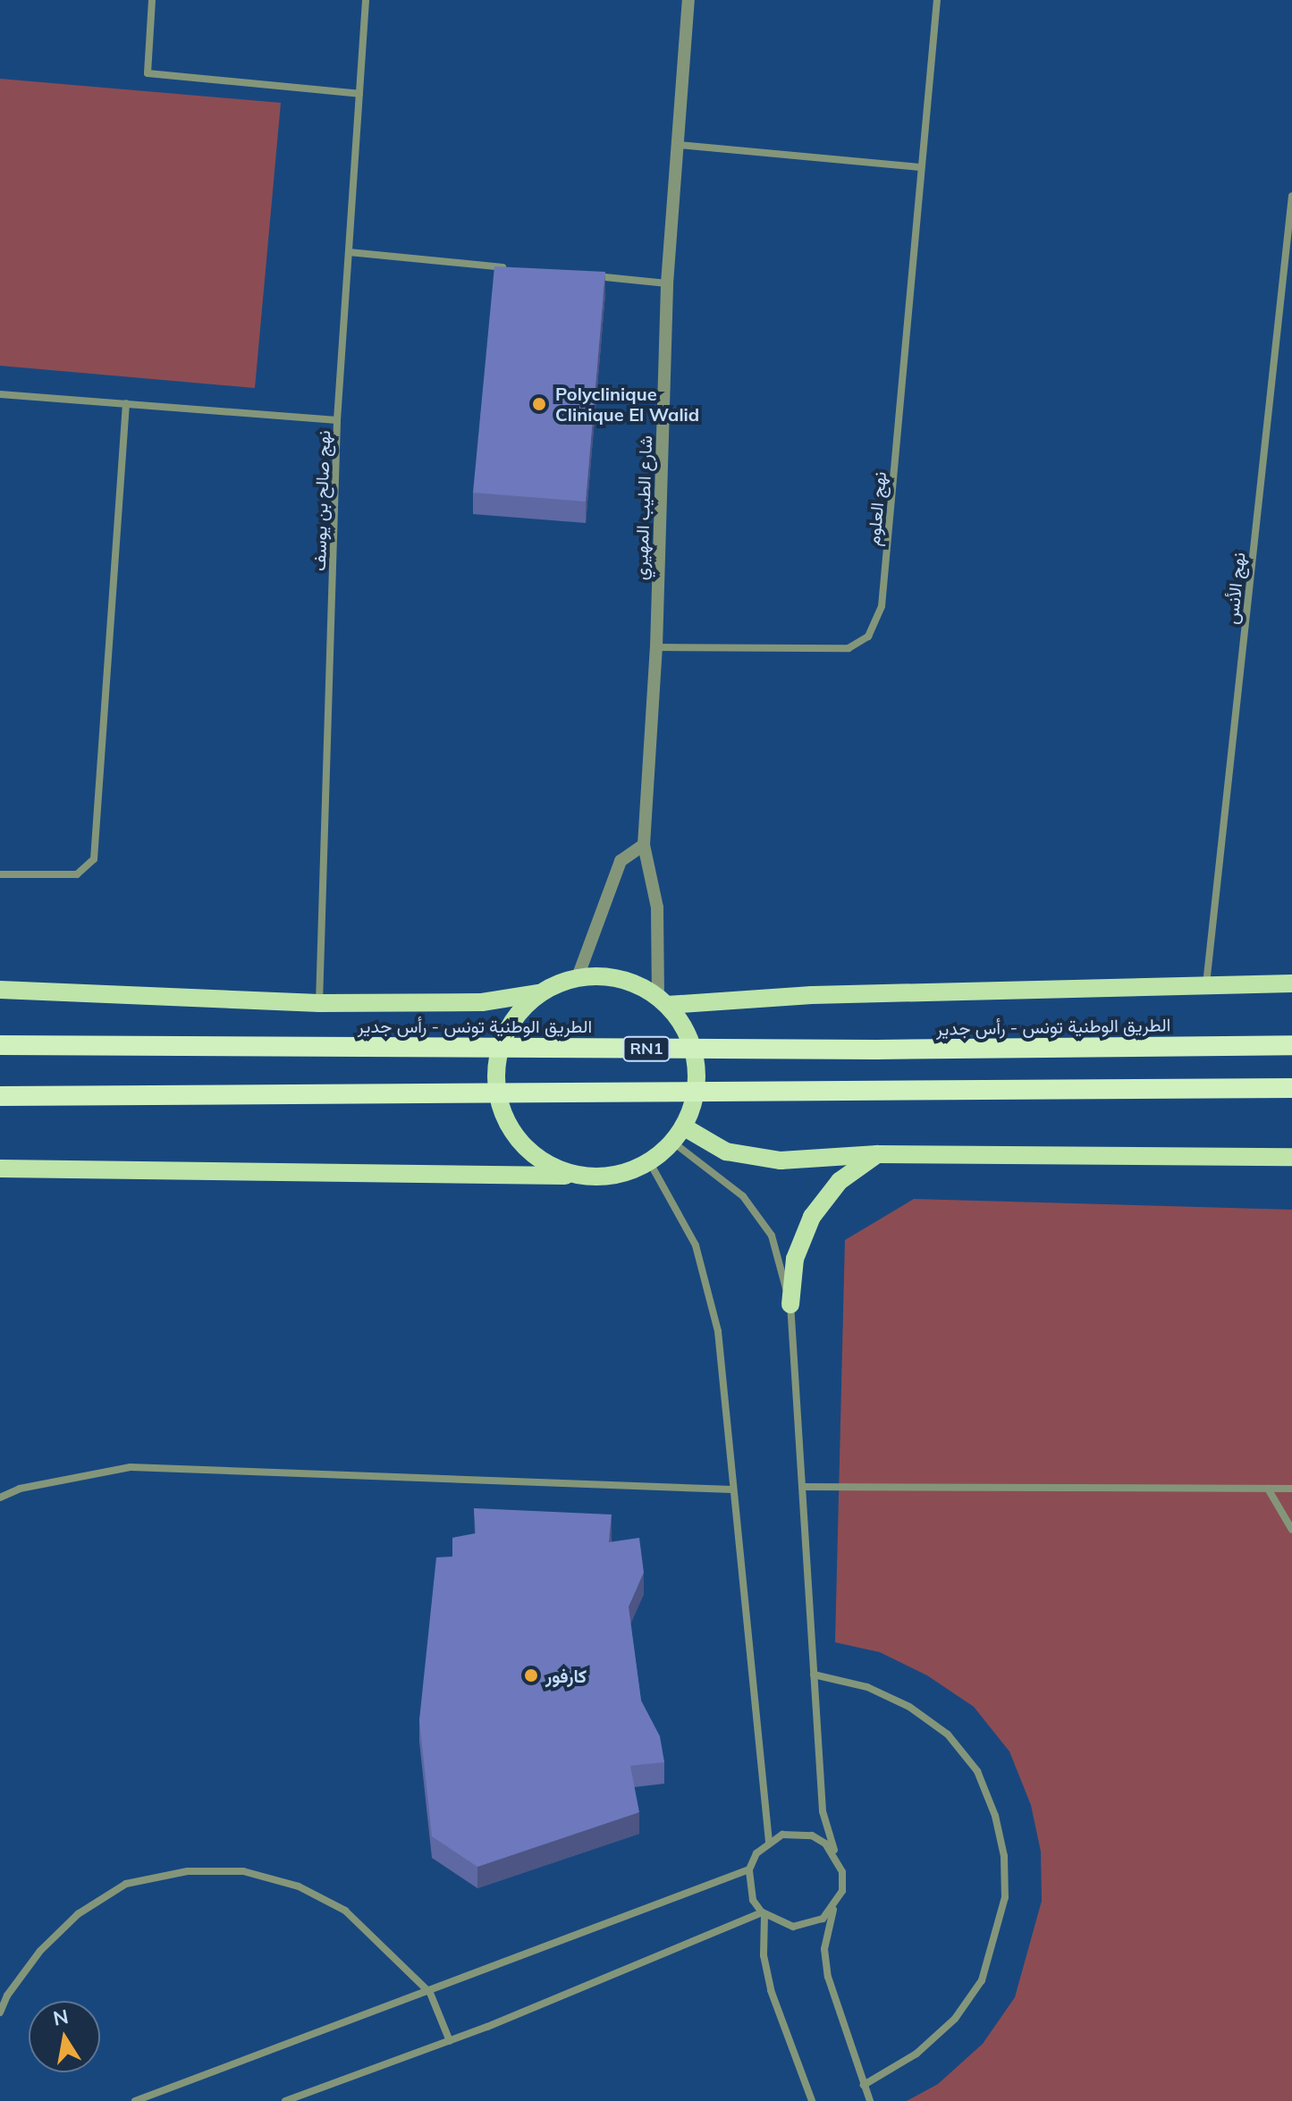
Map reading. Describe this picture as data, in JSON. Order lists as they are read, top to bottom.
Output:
{
  "streets": {
    "highway": ["الطريق الوطنية تونس - رأس جدير", "RN1"],
    "street": [
      "نهج صالح بن يوسف",
      "شارع الطيب المهيري",
      "نهج العلوم",
      "نهج الأنس"
    ]
  },
  "crossings": [
    ["شارع الطيب المهيري", "نهج العلوم"],
    ["شارع الطيب المهيري", "RN1"]
  ],
  "places": ["Polyclinique Clinique El Walid", "كارفور"],
  "north": "top"
}
